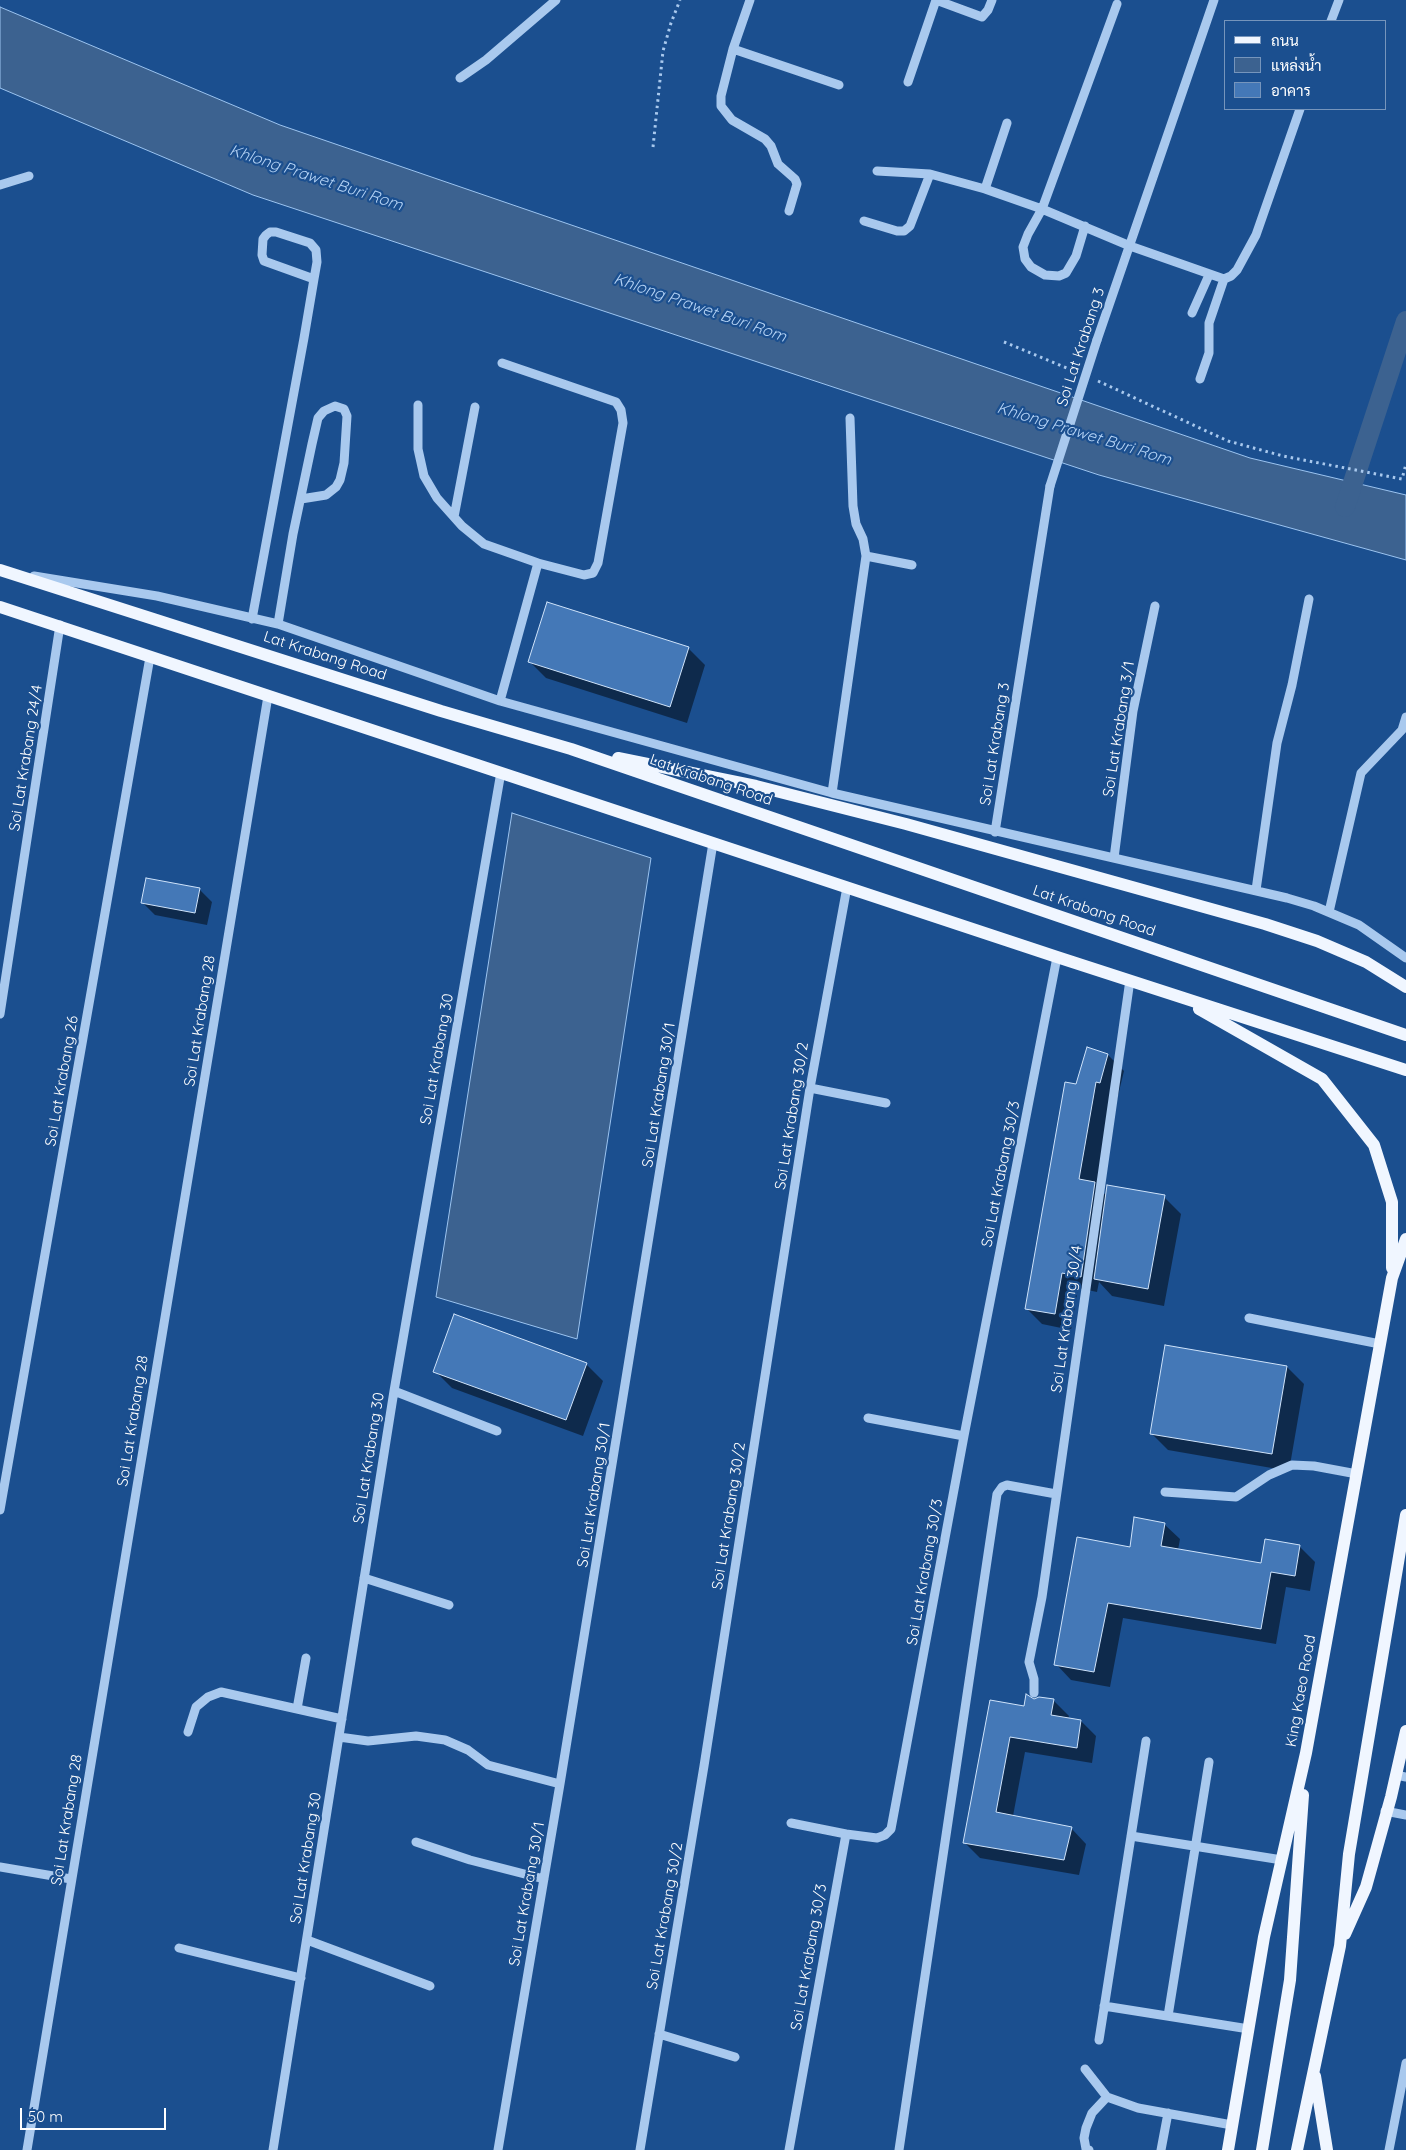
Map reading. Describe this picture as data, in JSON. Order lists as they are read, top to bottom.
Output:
{
  "streets": {
    "main road": ["Lat Krabang Road", "King Kaeo Road"],
    "street": [
      "Soi Lat Krabang 3",
      "Soi Lat Krabang 3/1",
      "Soi Lat Krabang 24/4",
      "Soi Lat Krabang 28",
      "Soi Lat Krabang 30",
      "Soi Lat Krabang 26",
      "Soi Lat Krabang 30/1",
      "Soi Lat Krabang 30/2",
      "Soi Lat Krabang 30/3",
      "Soi Lat Krabang 30/4"
    ]
  },
  "water": ["Khlong Prawet Buri Rom"],
  "legend": ["ถนน", "แหล่งน้ำ", "อาคาร"],
  "scale_bar": "50 m"
}
